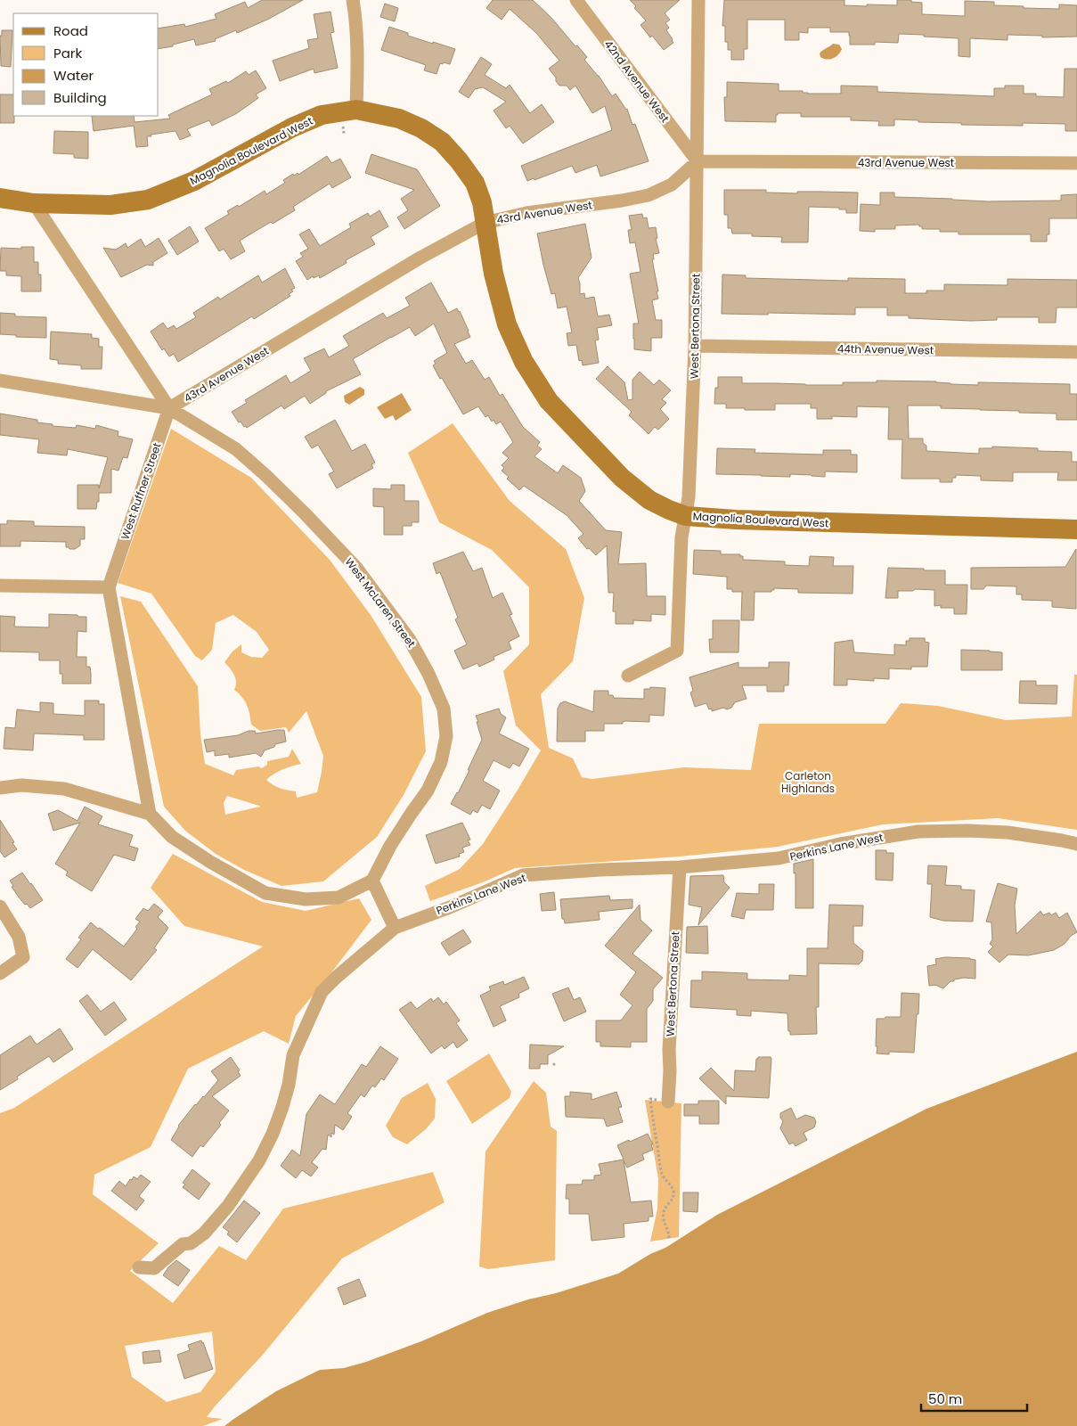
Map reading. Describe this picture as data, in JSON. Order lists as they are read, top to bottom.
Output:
{
  "streets": {
    "street": [
      "42nd Avenue West",
      "Magnolia Boulevard West",
      "43rd Avenue West",
      "West Bertona Street",
      "44th Avenue West",
      "West Ruffner Street",
      "West McLaren Street",
      "Perkins Lane West"
    ]
  },
  "crossings": [
    ["42nd Avenue West", "43rd Avenue West"],
    ["42nd Avenue West", "West Bertona Street"],
    ["Magnolia Boulevard West", "43rd Avenue West"],
    ["Magnolia Boulevard West", "West Bertona Street"],
    ["43rd Avenue West", "West Bertona Street"],
    ["43rd Avenue West", "West Ruffner Street"],
    ["43rd Avenue West", "West McLaren Street"],
    ["West Bertona Street", "44th Avenue West"],
    ["West Bertona Street", "Perkins Lane West"],
    ["West Ruffner Street", "West McLaren Street"]
  ],
  "parks": ["Carleton Highlands"],
  "legend": [
    "Road",
    "Park",
    "Water",
    "Building"
  ],
  "scale_bar": "50 m"
}
